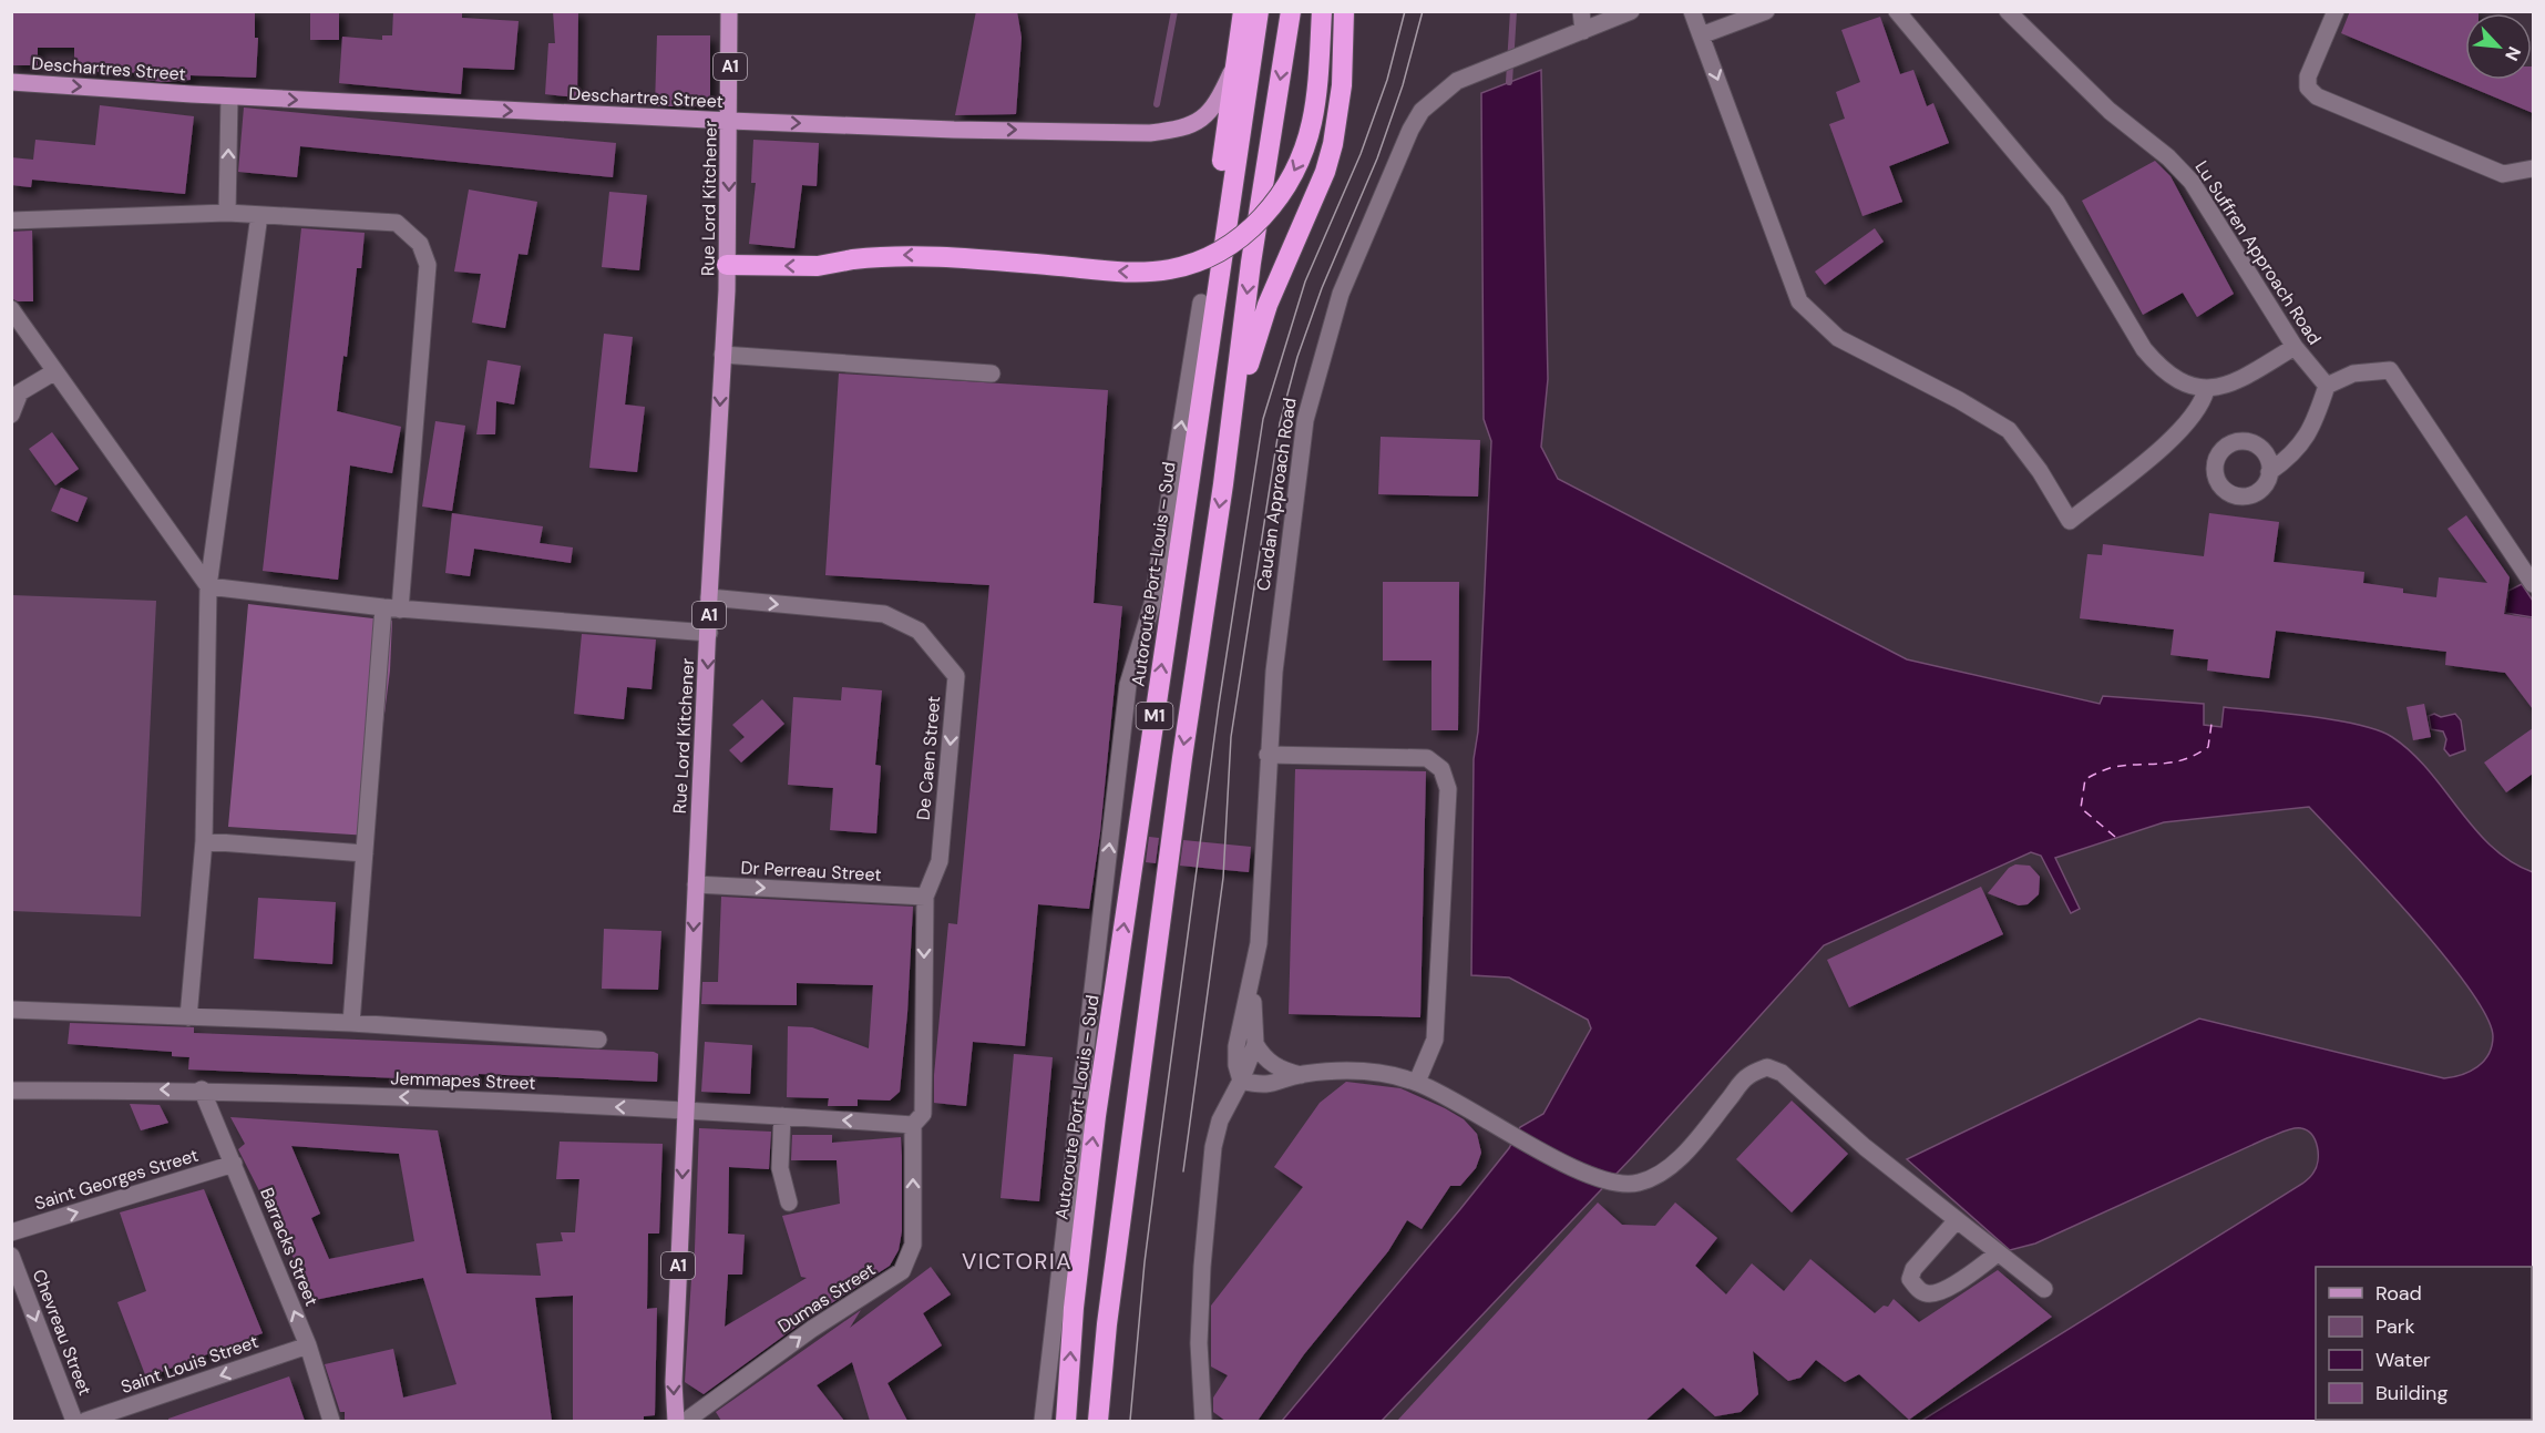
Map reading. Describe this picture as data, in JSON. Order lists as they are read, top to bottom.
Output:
{
  "streets": {
    "highway": ["Autoroute Port-Louis – Sud", "M1"],
    "main road": ["A1", "Deschartres Street", "Rue Lord Kitchener"],
    "street": [
      "Lu Suffren Approach Road",
      "Caudan Approach Road",
      "De Caen Street",
      "Dr Perreau Street",
      "Jemmapes Street",
      "Saint Georges Street",
      "Barracks Street",
      "Dumas Street",
      "Chevreau Street",
      "Saint Louis Street"
    ]
  },
  "crossings": [
    ["Deschartres Street", "Rue Lord Kitchener"],
    ["Rue Lord Kitchener", "De Caen Street"],
    ["Rue Lord Kitchener", "Dr Perreau Street"],
    ["Rue Lord Kitchener", "Jemmapes Street"],
    ["De Caen Street", "Dr Perreau Street"],
    ["De Caen Street", "Jemmapes Street"],
    ["De Caen Street", "Dumas Street"],
    ["Jemmapes Street", "Barracks Street"],
    ["Jemmapes Street", "Dumas Street"],
    ["Saint Georges Street", "Barracks Street"],
    ["Barracks Street", "Saint Louis Street"]
  ],
  "one_way": [
    "Deschartres Street",
    "Rue Lord Kitchener",
    "Dr Perreau Street",
    "Saint Georges Street",
    "Barracks Street",
    "Dumas Street",
    "Chevreau Street",
    "Saint Louis Street"
  ],
  "districts": ["VICTORIA"],
  "legend": [
    "Road",
    "Park",
    "Water",
    "Building"
  ],
  "north": "bottom right"
}
